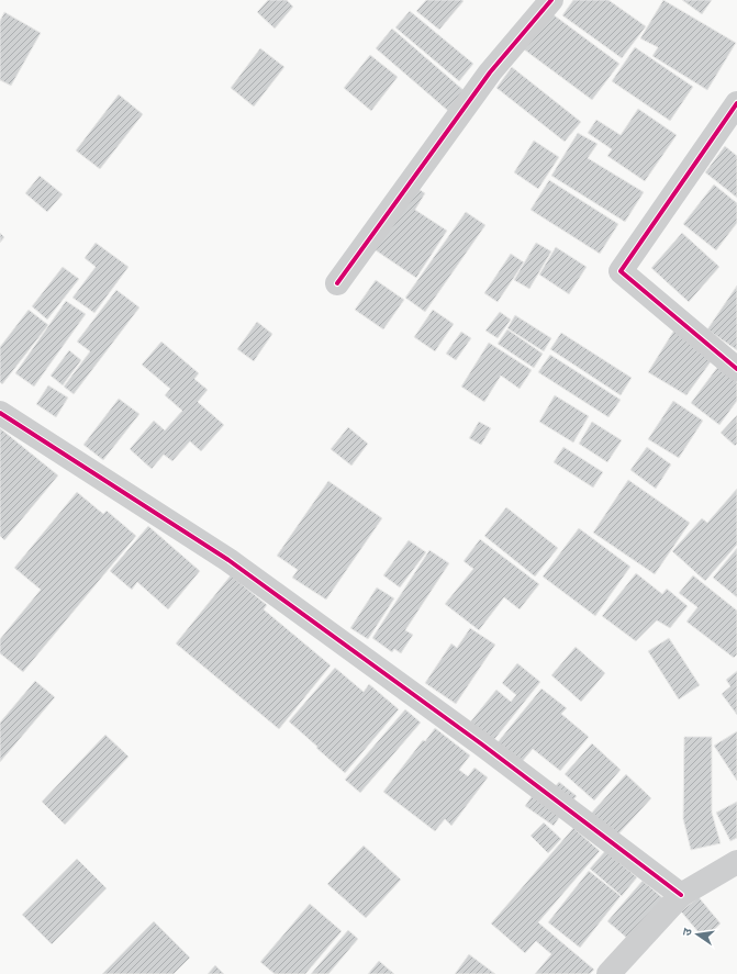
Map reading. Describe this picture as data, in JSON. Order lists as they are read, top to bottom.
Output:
{
  "north": "left"
}
